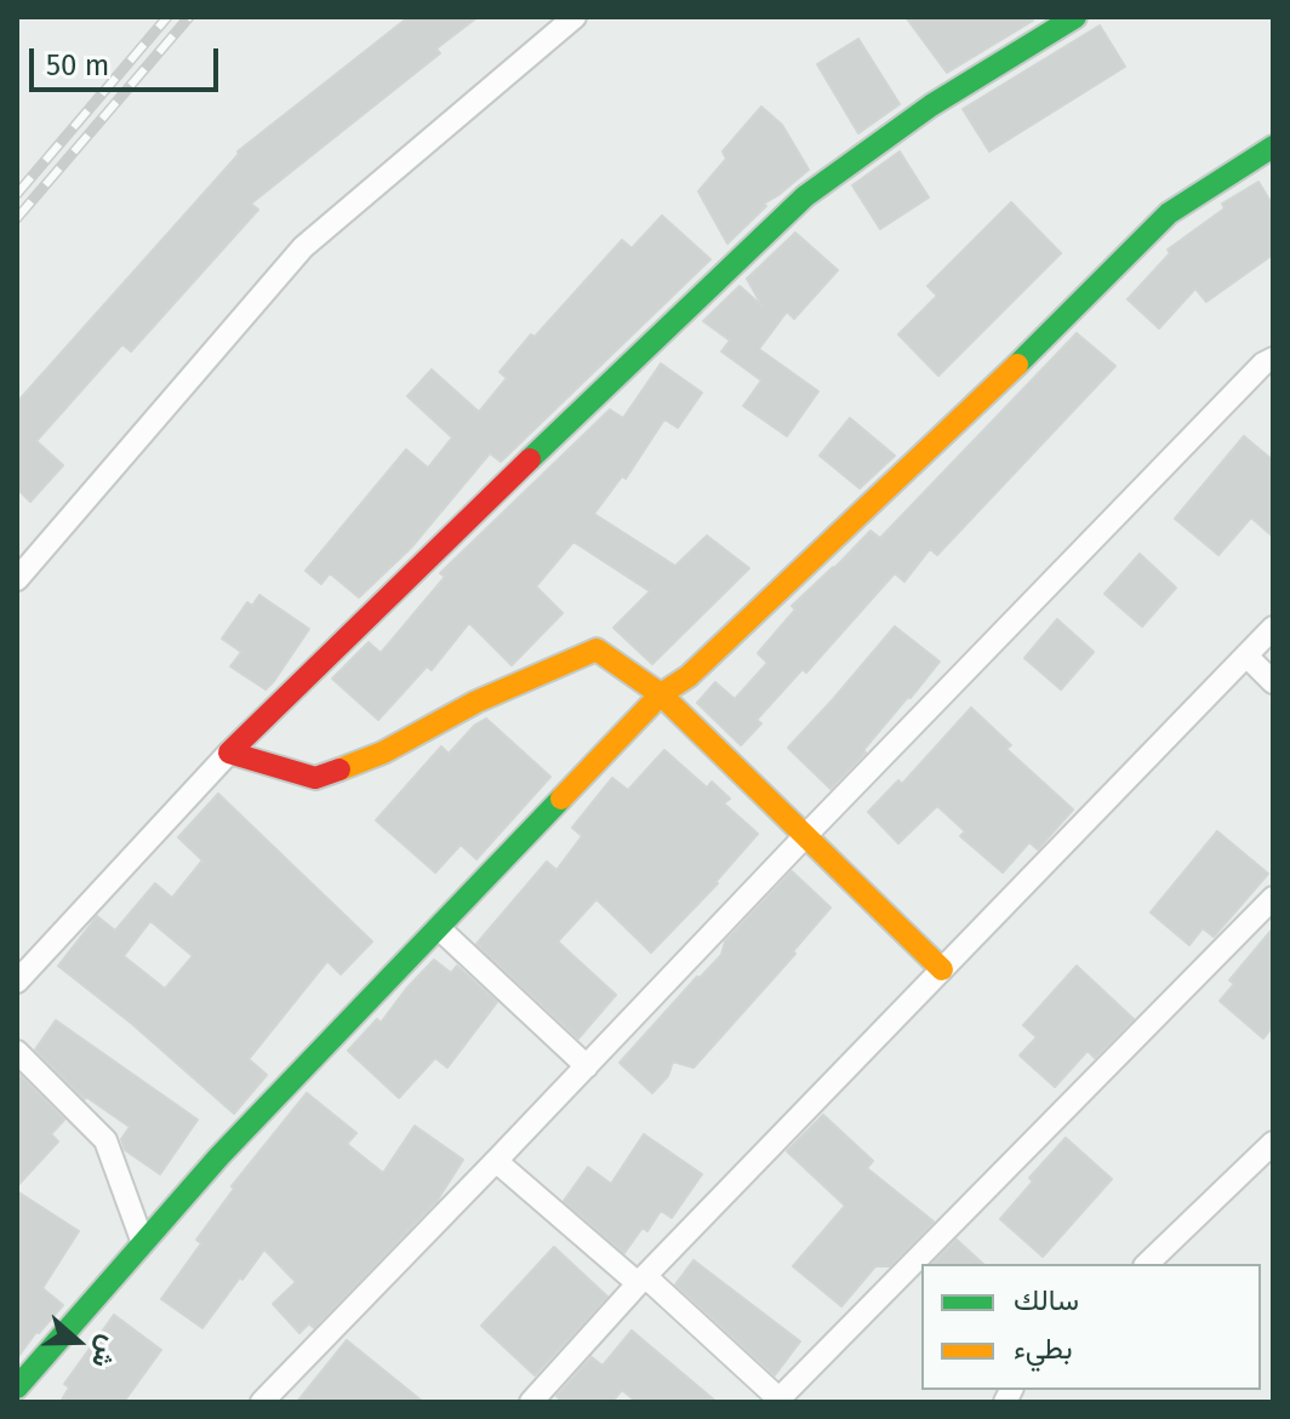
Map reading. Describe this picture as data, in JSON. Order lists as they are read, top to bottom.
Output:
{
  "legend": ["سالك", "بطيء"],
  "scale_bar": "50 m",
  "north": "right"
}
